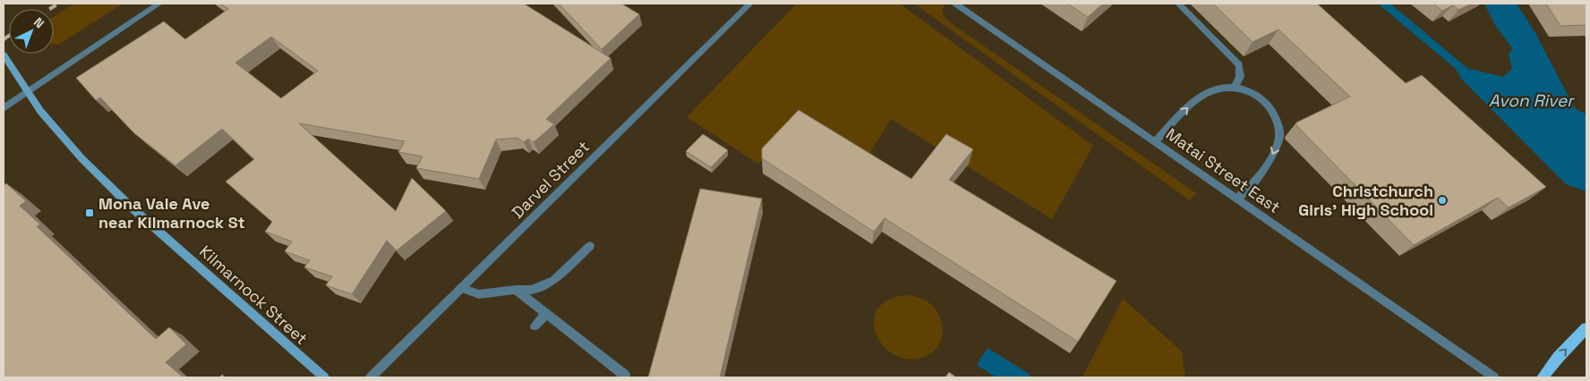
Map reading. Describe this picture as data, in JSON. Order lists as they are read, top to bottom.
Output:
{
  "streets": {
    "main road": ["Kilmarnock Street"],
    "street": ["Matai Street East", "Darvel Street"]
  },
  "water": ["Avon River"],
  "places": {
    "other": ["Christchurch Girls' High School"],
    "transit": ["Mona Vale Ave near Kilmarnock St"]
  },
  "north": "top right"
}
